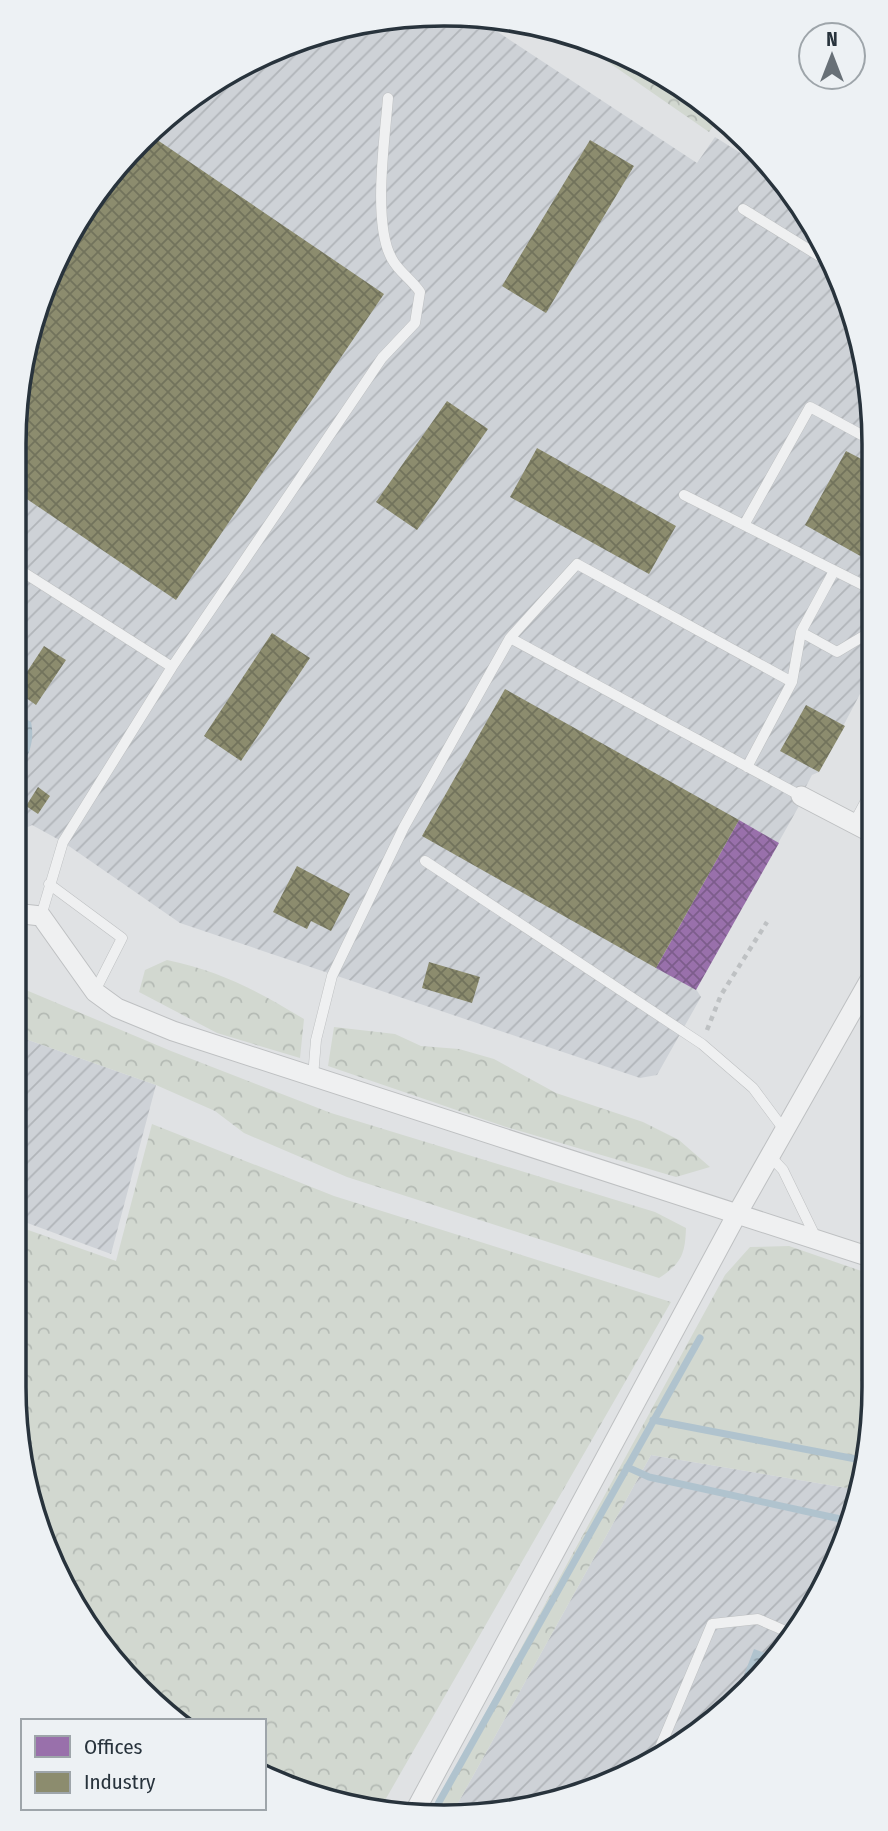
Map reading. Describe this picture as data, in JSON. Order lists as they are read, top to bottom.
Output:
{
  "legend": ["Offices", "Industry"],
  "north": "top"
}
